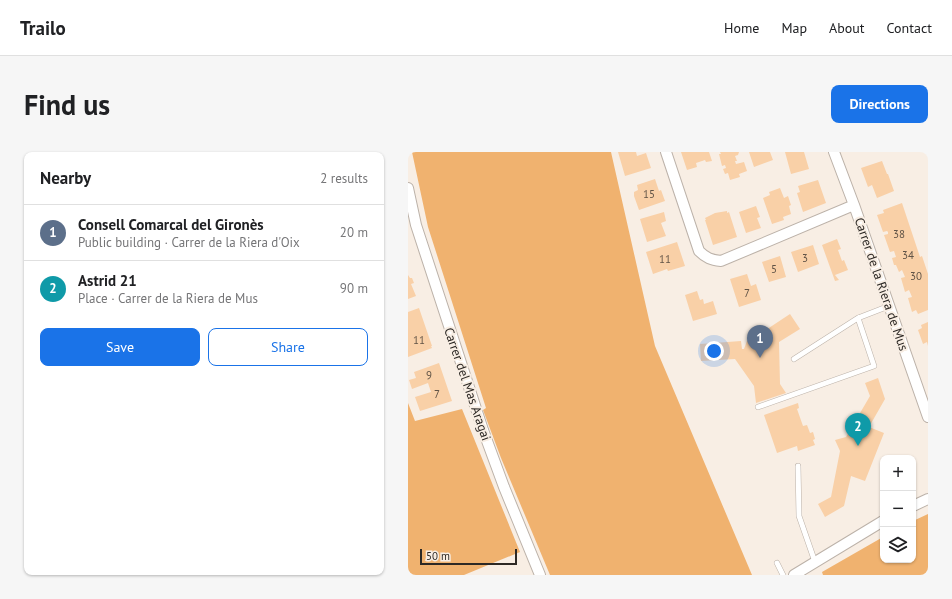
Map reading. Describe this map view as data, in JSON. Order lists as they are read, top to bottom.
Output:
{
  "streets": {
    "street": ["Carrer de la Riera de Mus", "Carrer del Mas Aragai"]
  },
  "house_numbers": [
    "15",
    "38",
    "34",
    "3",
    "11",
    "5",
    "30",
    "7",
    "11",
    "9",
    "7"
  ],
  "scale_bar": "50 m",
  "page": {
    "header": "Trailo",
    "nav": [
      "Home",
      "Map",
      "About",
      "Contact"
    ],
    "buttons": [
      "Directions",
      ["Save", "Share"]
    ],
    "title": "Find us",
    "heading": ["Nearby", "2 results"],
    "list": [
      {
        "mark": "1",
        "name": "Consell Comarcal del Gironès",
        "note": "Public building · Carrer de la Riera d'Oix",
        "value": "20 m"
      },
      {
        "mark": "2",
        "name": "Astrid 21",
        "note": "Place · Carrer de la Riera de Mus",
        "value": "90 m"
      }
    ],
    "pins": ["1", "2"],
    "map_buttons": ["+", "−"],
    "scale": "50 m"
  }
}
